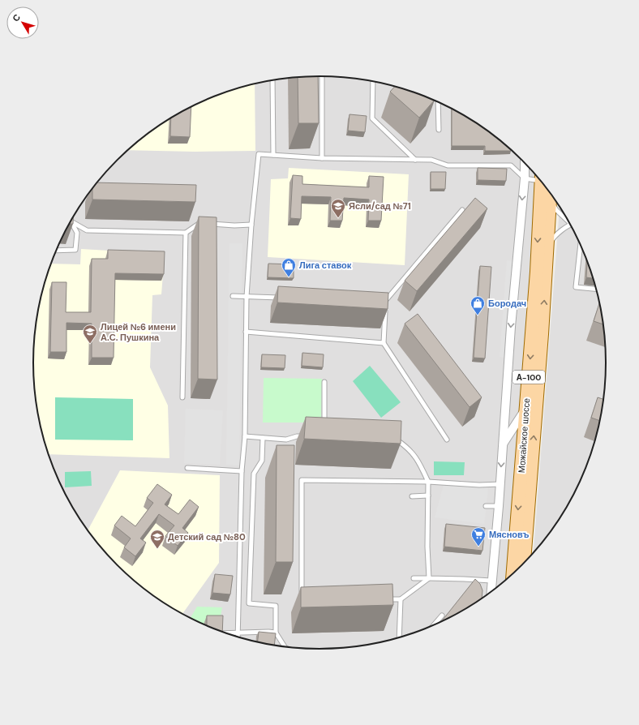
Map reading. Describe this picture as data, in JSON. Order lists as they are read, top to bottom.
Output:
{
  "streets": {
    "main road": ["А-100", "Можайское шоссе"]
  },
  "places": {
    "school or university": ["Ясли/сад №71", "Лицей №6 имени А.С. Пушкина", "Детский сад №80"],
    "shop": ["Лига ставок", "Бородач"],
    "supermarket": ["Мясновъ"]
  },
  "north": "top left"
}
